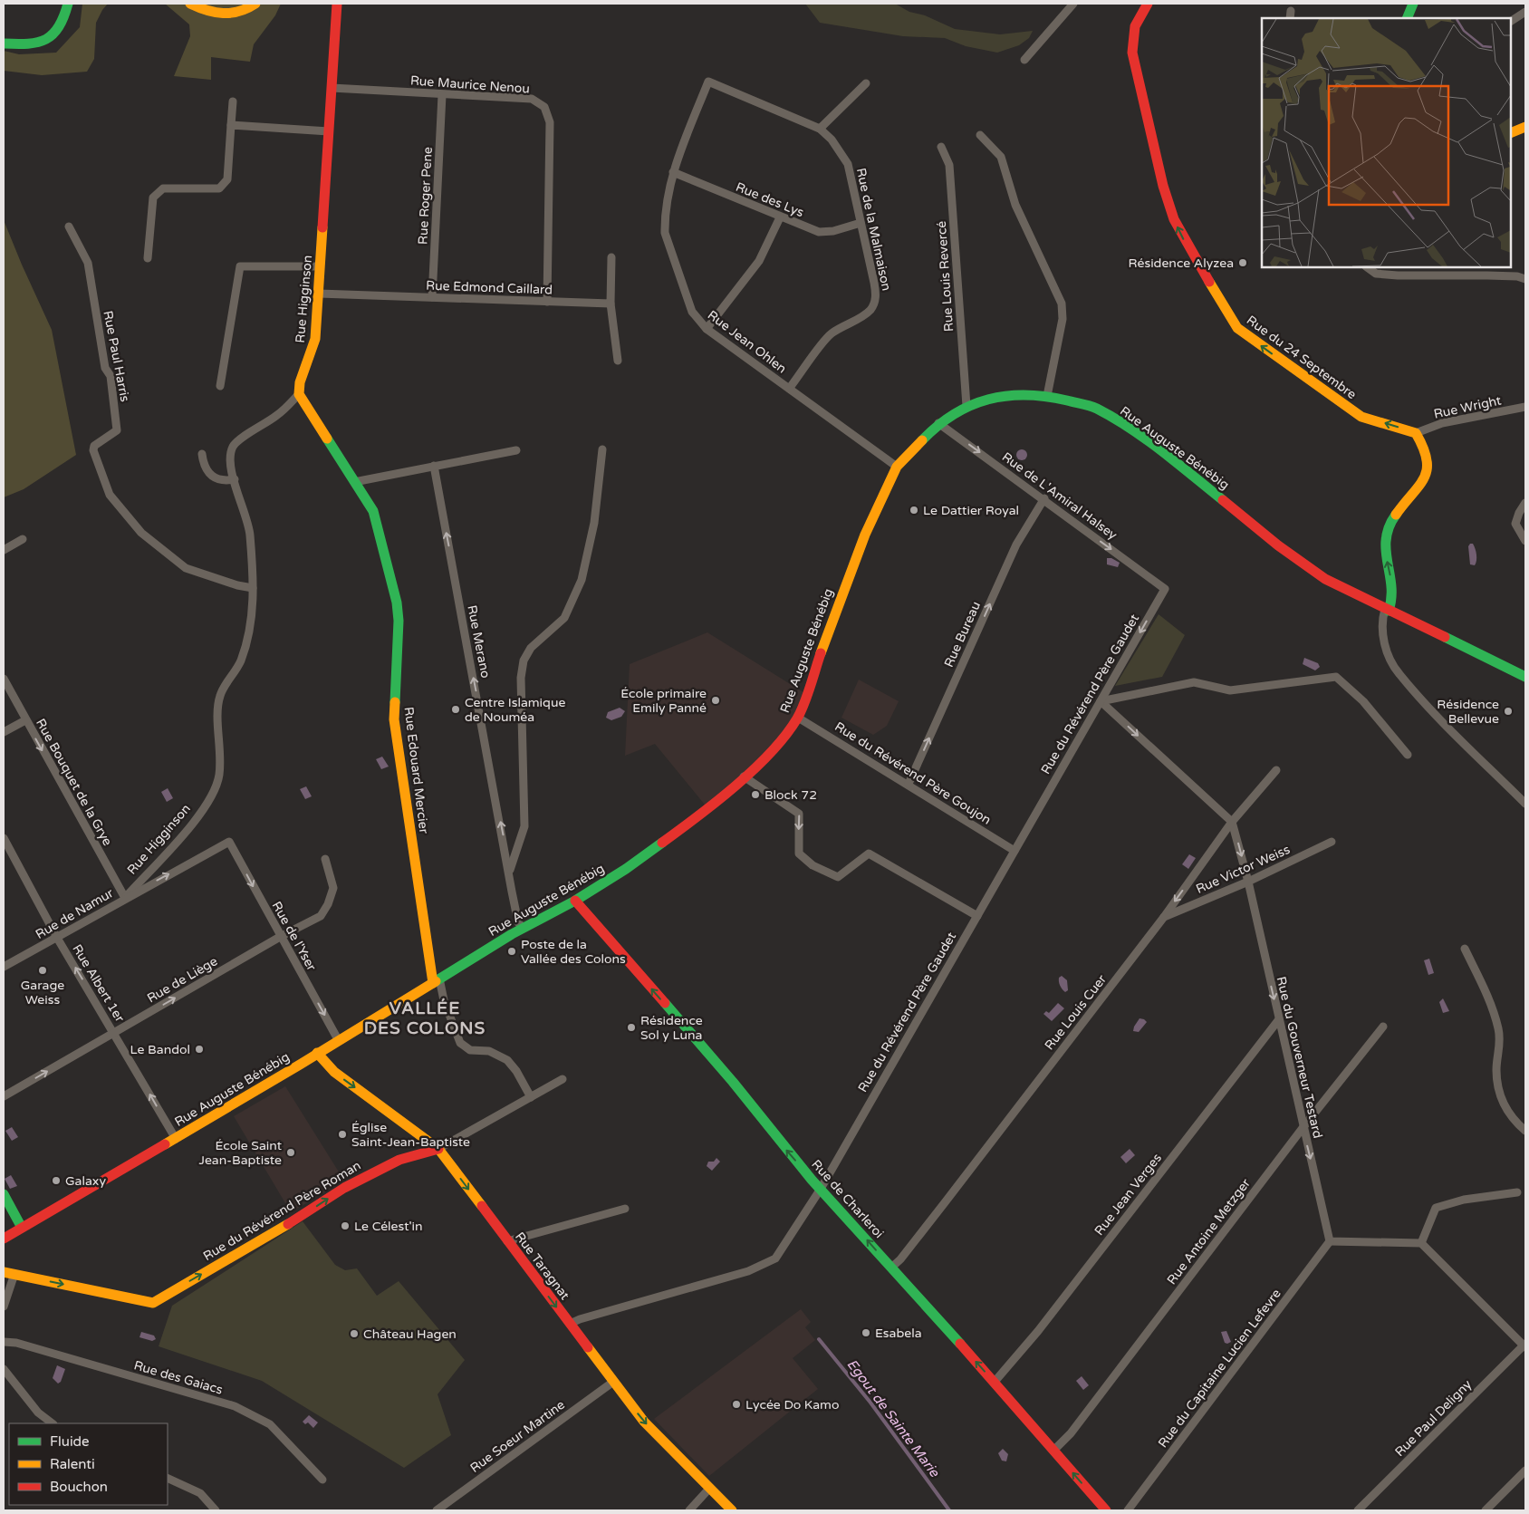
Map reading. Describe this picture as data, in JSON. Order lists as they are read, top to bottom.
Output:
{
  "streets": {
    "street": [
      "Rue Maurice Nenou",
      "Rue Roger Pene",
      "Rue des Lys",
      "Rue de la Malmaison",
      "Rue Louis Revercé",
      "Rue Edmond Caillard",
      "Rue Higginson",
      "Rue Jean Ohlen",
      "Rue Paul Harris",
      "Rue du 24 Septembre",
      "Rue Wright",
      "Rue Auguste Bénébig",
      "Rue de L'Amiral Halsey",
      "Rue Bureau",
      "Rue Merano",
      "Rue du Révérend Père Gaudet",
      "Rue Edouard Mercier",
      "Rue du Révérend Père Goujon",
      "Rue Bouquet de la Grye",
      "Rue Victor Weiss",
      "Rue de Namur",
      "Rue de l'Yser",
      "Rue de Liège",
      "Rue Albert 1er",
      "Rue Louis Cuer",
      "Rue du Gouverneur Testard",
      "Rue Jean Verges",
      "Rue de Charleroi",
      "Rue du Révérend Père Roman",
      "Rue Antoine Metzger",
      "Rue Taragnat",
      "Rue du Capitaine Lucien Lefevre",
      "Rue des Gaiacs",
      "Rue Paul Deligny",
      "Rue Soeur Martine"
    ]
  },
  "crossings": [
    ["Rue Maurice Nenou", "Rue Roger Pene"],
    ["Rue Maurice Nenou", "Rue Edmond Caillard"],
    ["Rue Maurice Nenou", "Rue Higginson"],
    ["Rue Roger Pene", "Rue Edmond Caillard"],
    ["Rue des Lys", "Rue de la Malmaison"],
    ["Rue des Lys", "Rue Jean Ohlen"],
    ["Rue de la Malmaison", "Rue Jean Ohlen"],
    ["Rue Louis Revercé", "Rue Auguste Bénébig"],
    ["Rue Edmond Caillard", "Rue Higginson"],
    ["Rue Higginson", "Rue Paul Harris"],
    ["Rue Higginson", "Rue Edouard Mercier"],
    ["Rue Higginson", "Rue Bouquet de la Grye"],
    ["Rue Higginson", "Rue de Namur"],
    ["Rue Jean Ohlen", "Rue Auguste Bénébig"],
    ["Rue du 24 Septembre", "Rue Wright"],
    ["Rue Auguste Bénébig", "Rue de L'Amiral Halsey"],
    ["Rue Auguste Bénébig", "Rue Merano"],
    ["Rue Auguste Bénébig", "Rue Edouard Mercier"],
    ["Rue Auguste Bénébig", "Rue du Révérend Père Goujon"],
    ["Rue Auguste Bénébig", "Rue de l'Yser"],
    ["Rue Auguste Bénébig", "Rue Albert 1er"],
    ["Rue Auguste Bénébig", "Rue de Charleroi"],
    ["Rue Auguste Bénébig", "Rue Taragnat"],
    ["Rue de L'Amiral Halsey", "Rue Bureau"],
    ["Rue de L'Amiral Halsey", "Rue du Révérend Père Gaudet"],
    ["Rue Bureau", "Rue du Révérend Père Goujon"],
    ["Rue du Révérend Père Gaudet", "Rue du Révérend Père Goujon"],
    ["Rue du Révérend Père Gaudet", "Rue de Charleroi"],
    ["Rue du Révérend Père Gaudet", "Rue Taragnat"],
    ["Rue Bouquet de la Grye", "Rue de Namur"],
    ["Rue Victor Weiss", "Rue Louis Cuer"],
    ["Rue Victor Weiss", "Rue du Gouverneur Testard"],
    ["Rue de Namur", "Rue de l'Yser"],
    ["Rue de Namur", "Rue Albert 1er"],
    ["Rue de l'Yser", "Rue de Liège"],
    ["Rue de Liège", "Rue Albert 1er"],
    ["Rue Louis Cuer", "Rue du Gouverneur Testard"],
    ["Rue Louis Cuer", "Rue de Charleroi"],
    ["Rue du Gouverneur Testard", "Rue Jean Verges"],
    ["Rue du Gouverneur Testard", "Rue Antoine Metzger"],
    ["Rue du Gouverneur Testard", "Rue du Capitaine Lucien Lefevre"],
    ["Rue Jean Verges", "Rue de Charleroi"],
    ["Rue de Charleroi", "Rue Antoine Metzger"],
    ["Rue du Révérend Père Roman", "Rue Taragnat"],
    ["Rue Taragnat", "Rue Soeur Martine"]
  ],
  "one_way": [
    "Rue du 24 Septembre",
    "Rue de L'Amiral Halsey",
    "Rue Bureau",
    "Rue Merano",
    "Rue Bouquet de la Grye",
    "Rue de Namur",
    "Rue de l'Yser",
    "Rue de Liège",
    "Rue Albert 1er",
    "Rue du Gouverneur Testard",
    "Rue de Charleroi",
    "Rue du Révérend Père Roman",
    "Rue Taragnat"
  ],
  "districts": ["VALLÉE DES COLONS"],
  "water": ["Egout de Sainte Marie"],
  "places": [
    "Résidence Alyzea",
    "Le Dattier Royal",
    "École primaire Emily Panné",
    "Centre Islamique de Nouméa",
    "Résidence Bellevue",
    "Block 72",
    "Poste de la Vallée des Colons",
    "Garage Weiss",
    "Résidence Sol y Luna",
    "Le Bandol",
    "Église Saint-Jean-Baptiste",
    "École Saint Jean-Baptiste",
    "Galaxy",
    "Le Célest'in",
    "Esabela",
    "Château Hagen",
    "Lycée Do Kamo"
  ],
  "legend": ["Fluide", "Ralenti", "Bouchon"]
}
